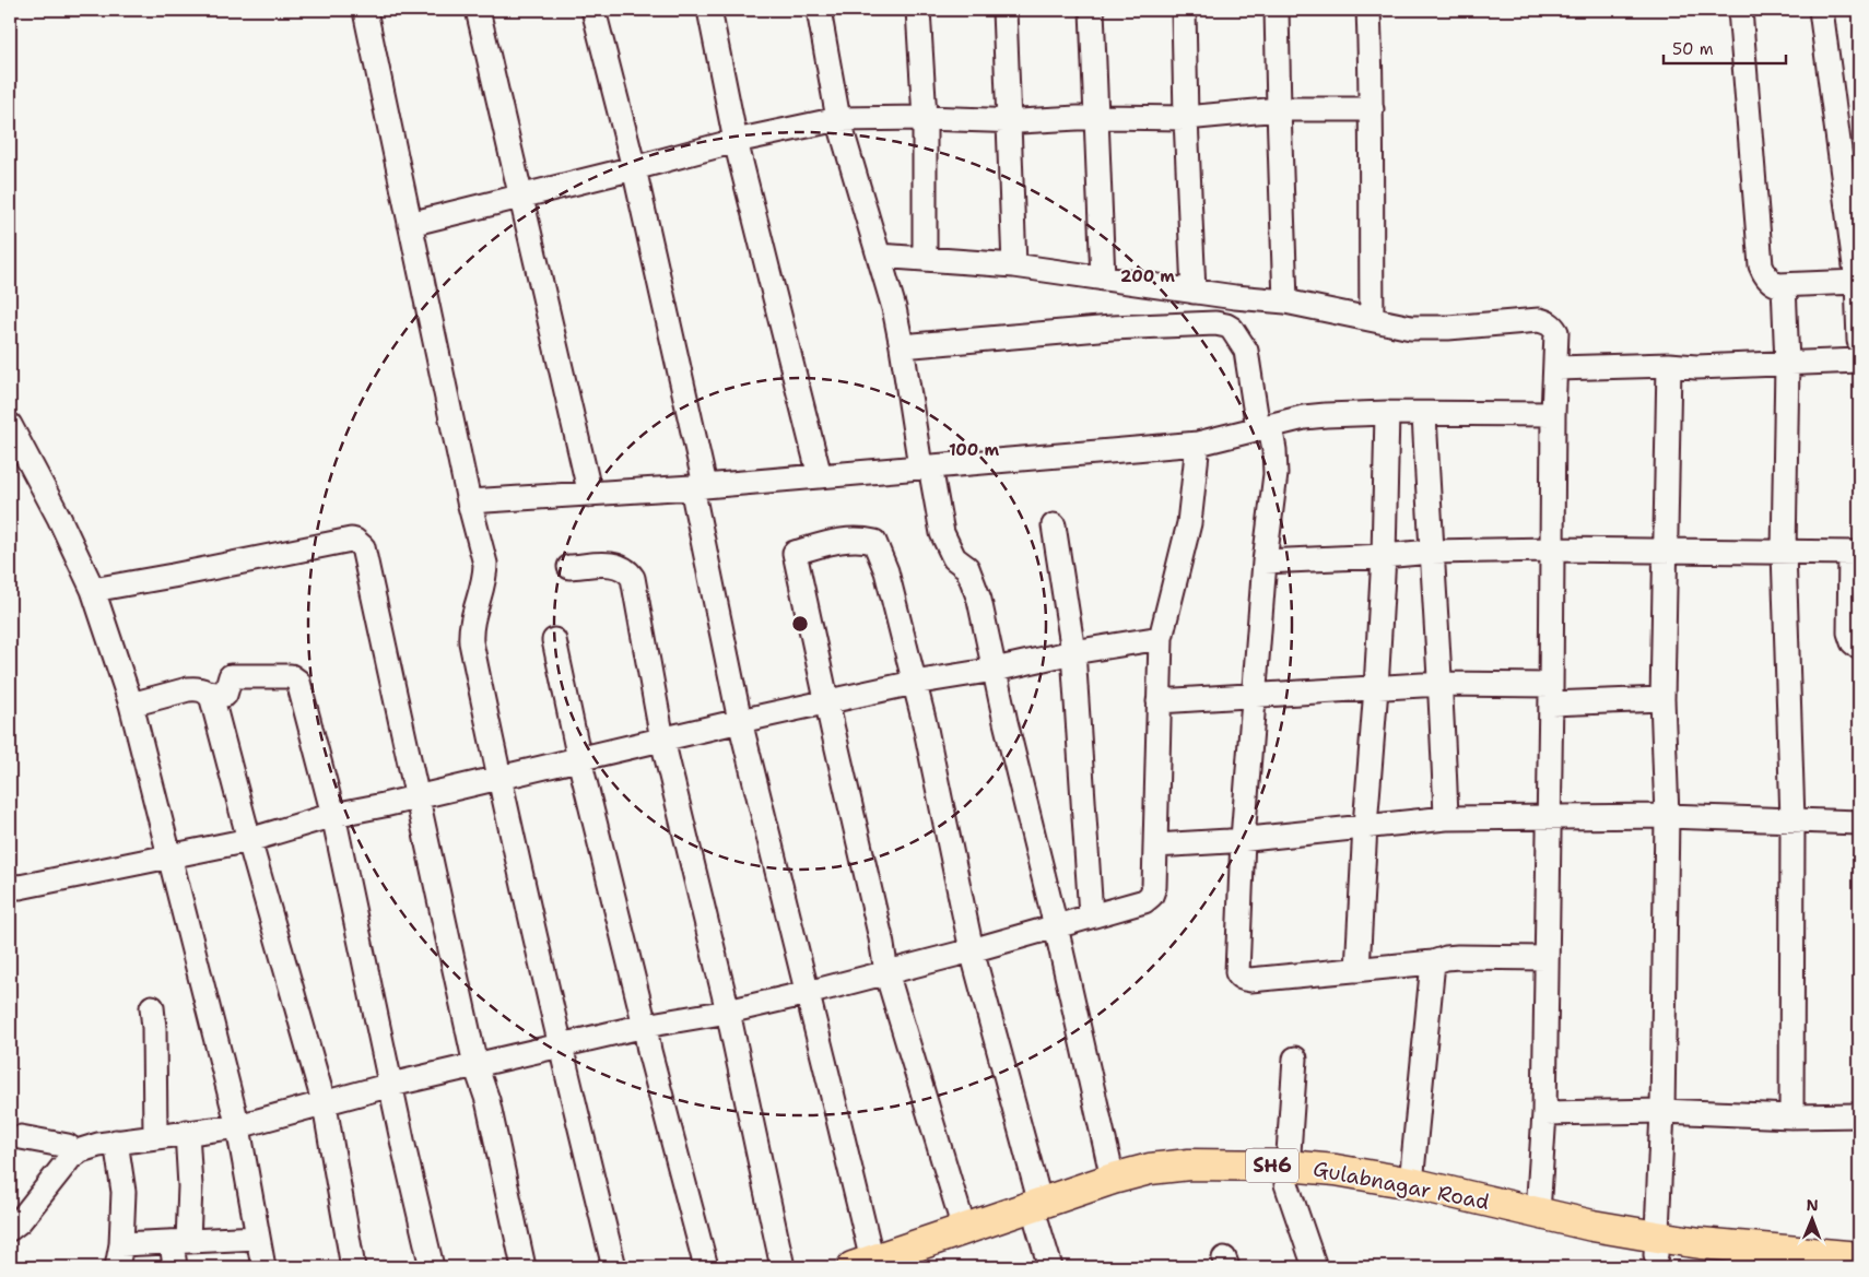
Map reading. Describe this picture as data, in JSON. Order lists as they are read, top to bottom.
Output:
{
  "streets": {
    "main road": ["SH6", "Gulabnagar Road"]
  },
  "crossings": [
    ["SH6", "Gulabnagar Road"]
  ],
  "scale_bar": "50 m",
  "north": "top",
  "rings": ["200 m", "100 m"]
}
